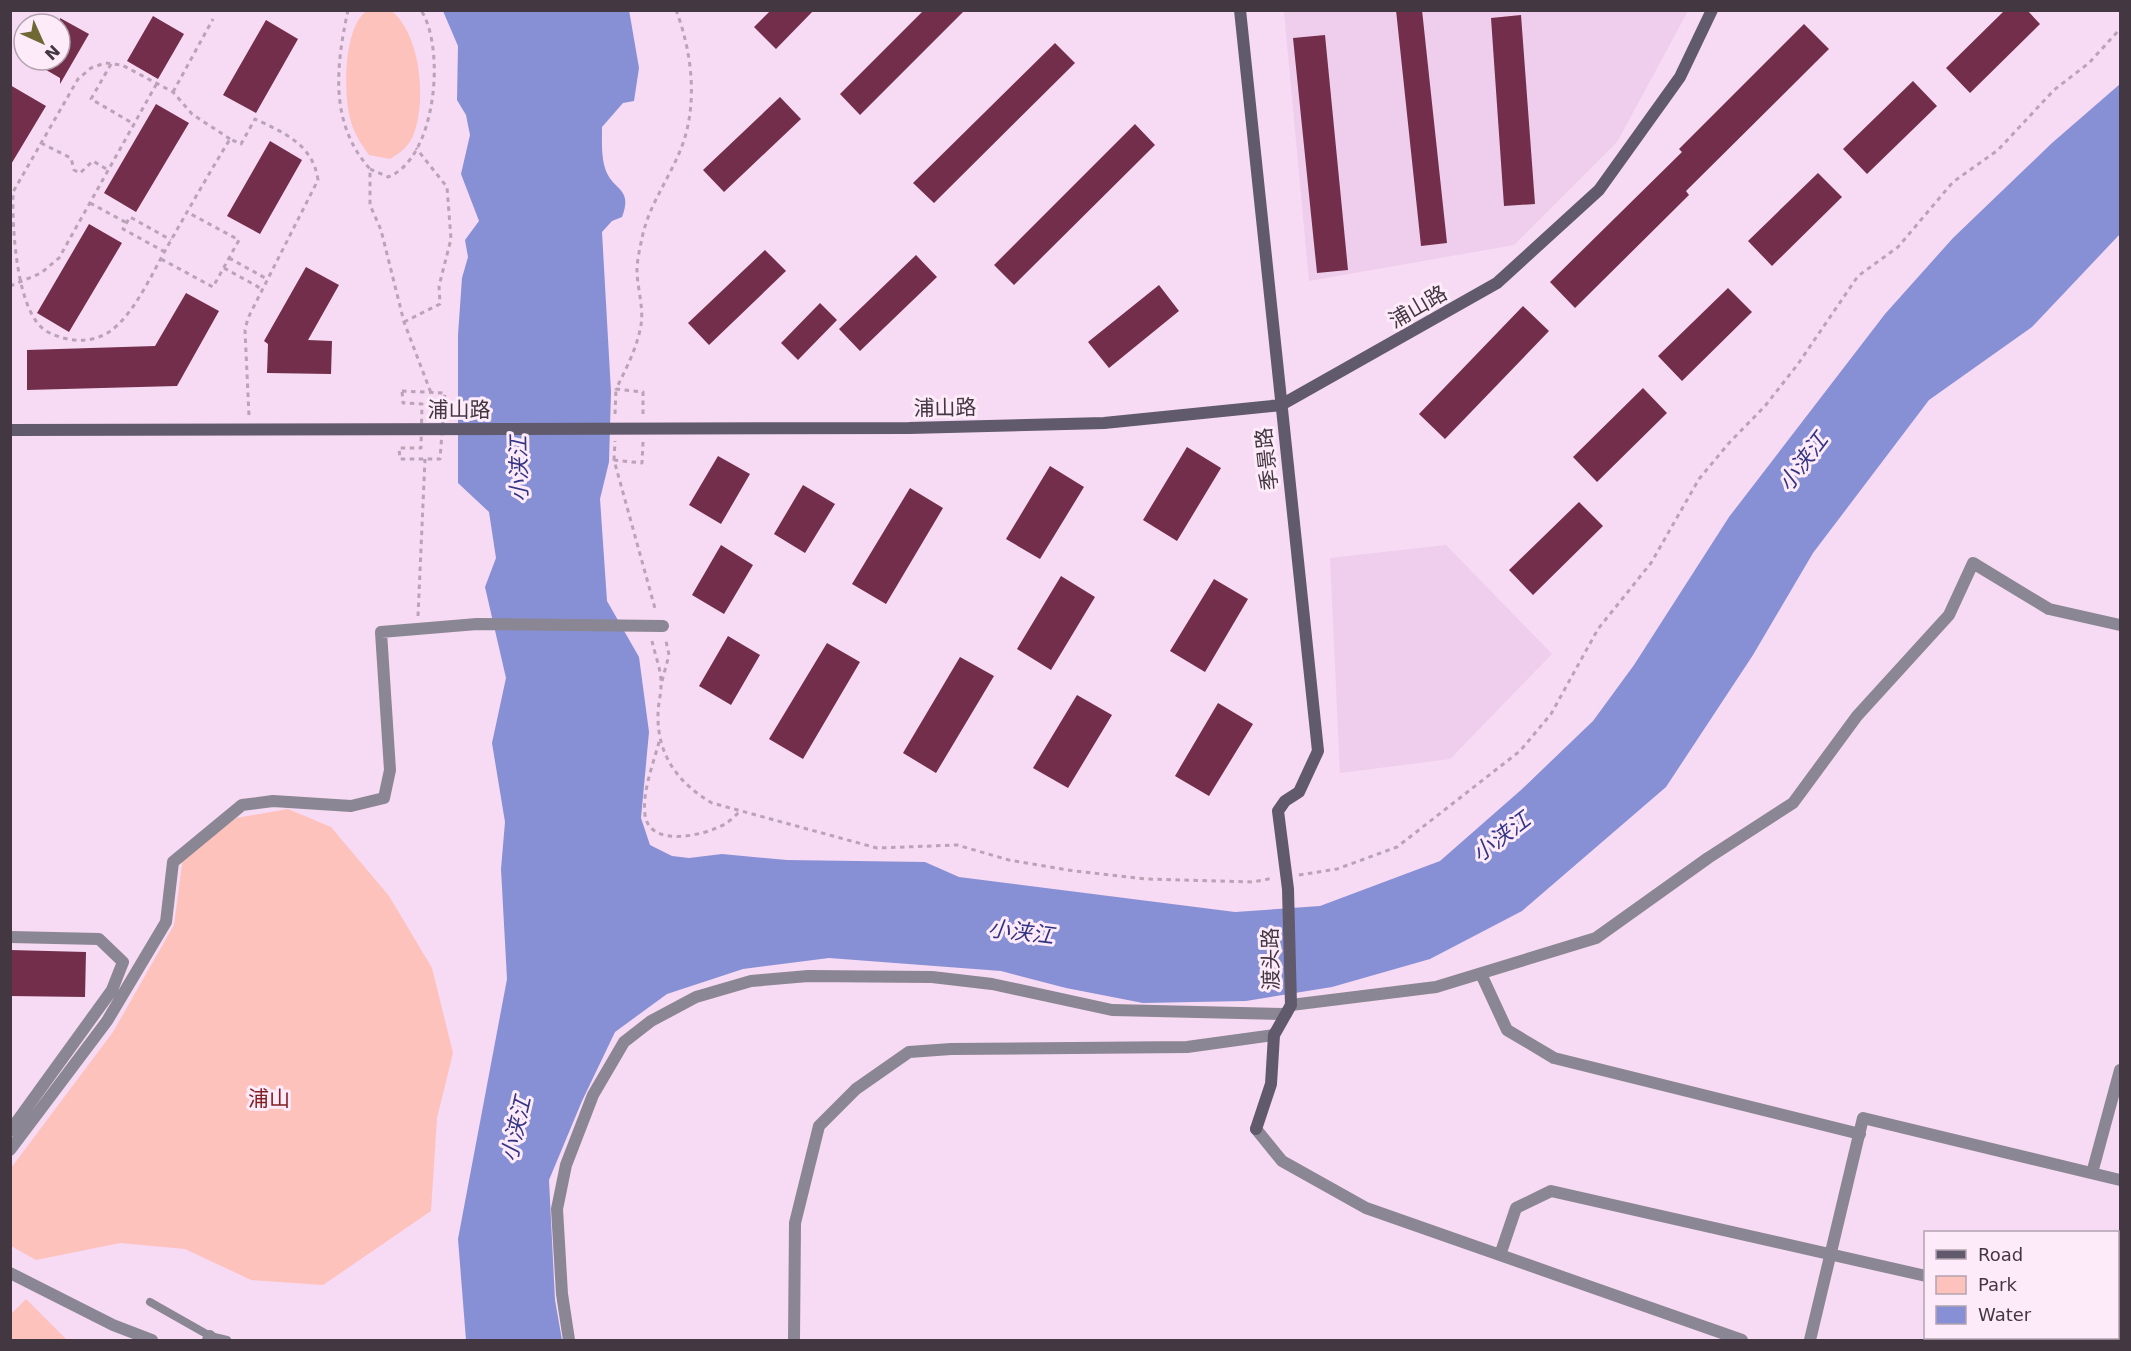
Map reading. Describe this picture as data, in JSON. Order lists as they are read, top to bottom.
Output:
{
  "streets": {
    "street": ["浦山路", "季景路", "渡头路"]
  },
  "crossings": [
    ["浦山路", "季景路"],
    ["季景路", "渡头路"]
  ],
  "water": ["小浃江"],
  "parks": ["浦山"],
  "legend": ["Road", "Park", "Water"],
  "north": "bottom right"
}
